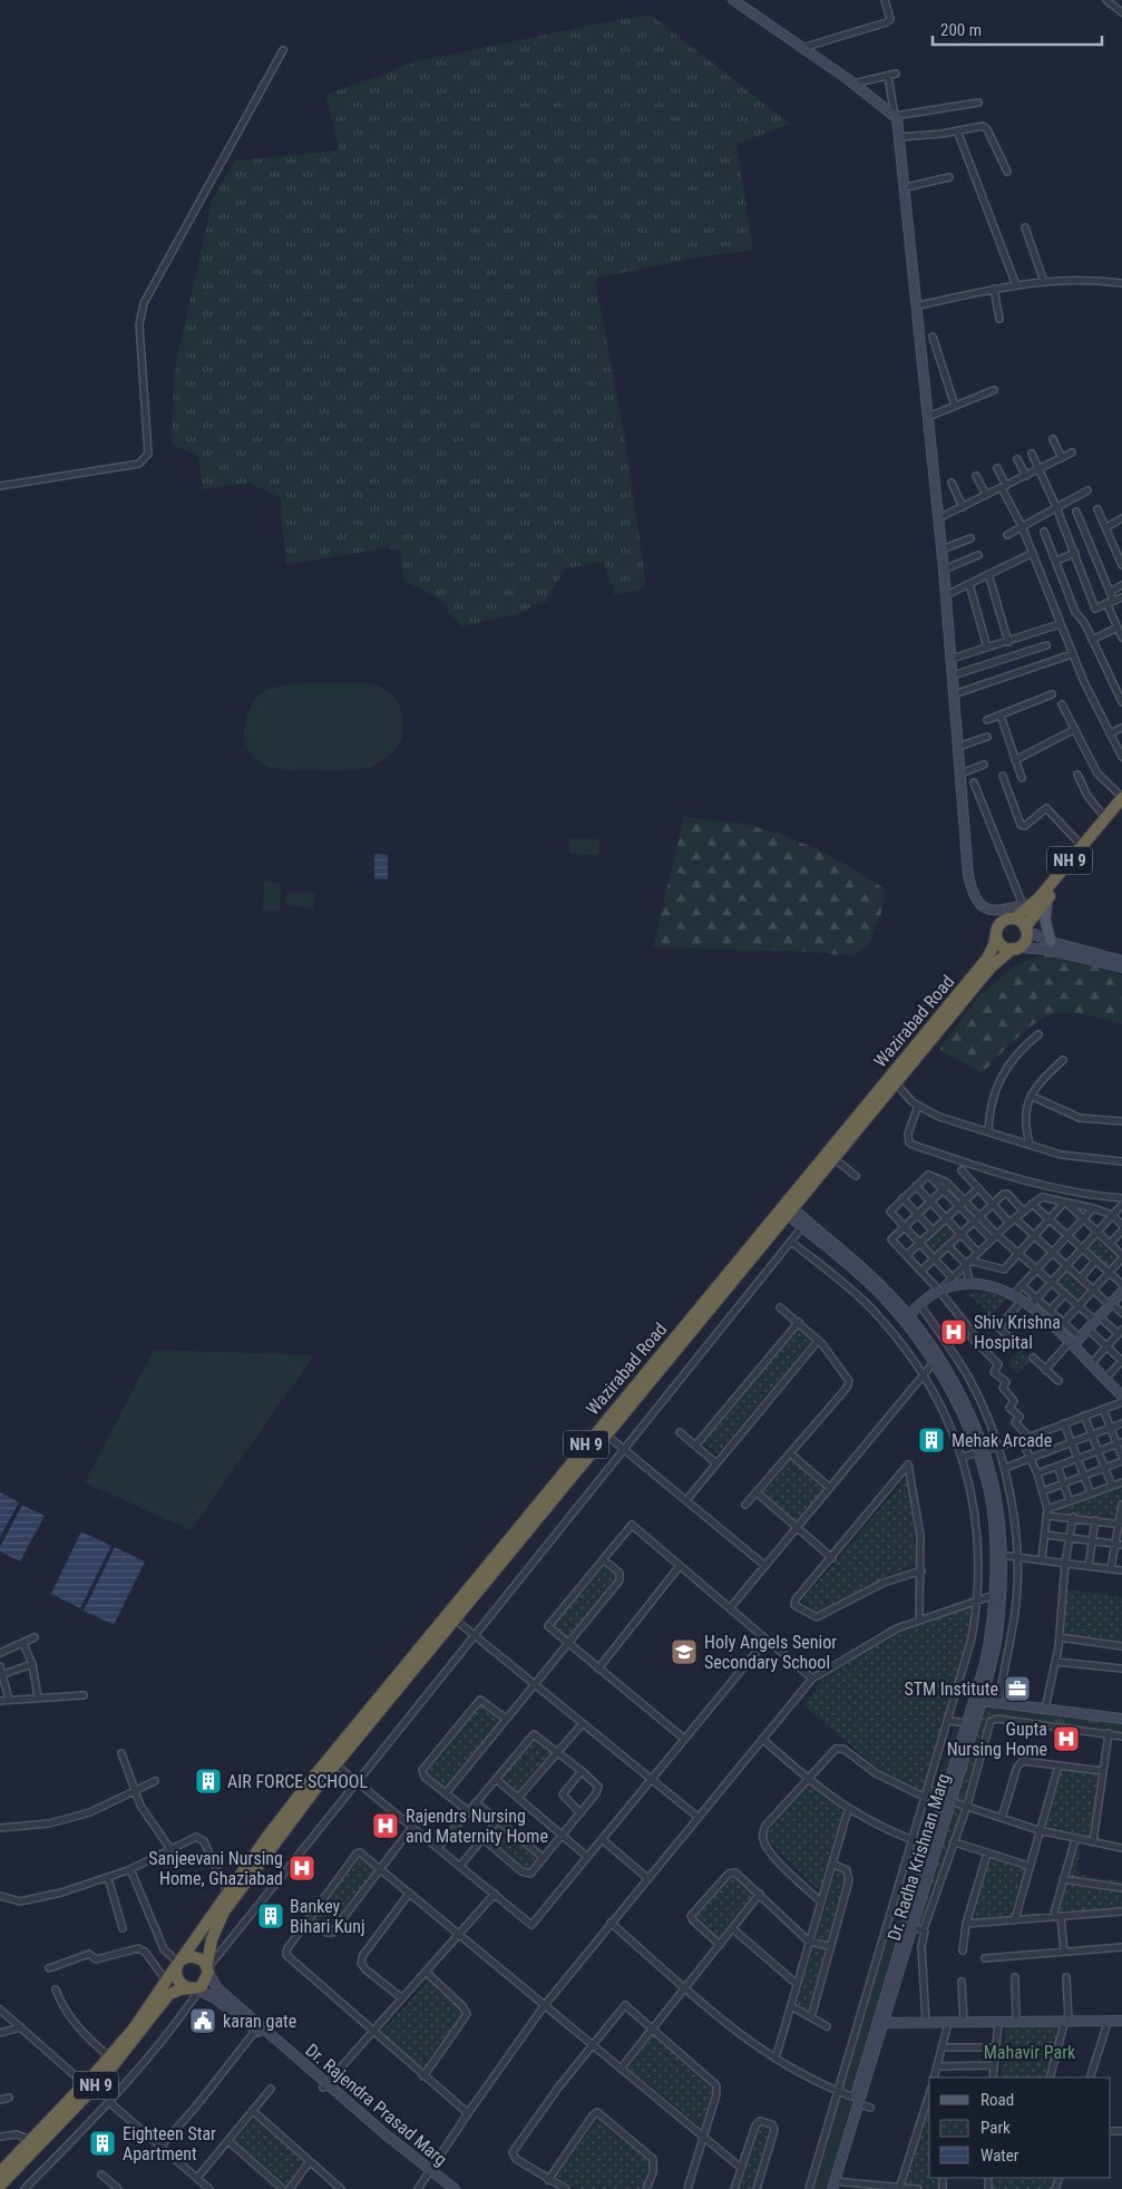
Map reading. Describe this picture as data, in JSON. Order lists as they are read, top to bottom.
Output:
{
  "streets": {
    "highway": ["NH 9", "Wazirabad Road"],
    "street": ["Dr. Radha Krishnan Marg", "Dr. Rajendra Prasad Marg"]
  },
  "crossings": [
    ["NH 9", "Wazirabad Road"],
    ["Wazirabad Road", "Dr. Radha Krishnan Marg"],
    ["Wazirabad Road", "Dr. Rajendra Prasad Marg"]
  ],
  "parks": ["Mahavir Park"],
  "places": {
    "hospital": [
      "Shiv Krishna Hospital",
      "Gupta Nursing Home",
      "Rajendrs Nursing and Maternity Home",
      "Sanjeevani Nursing Home, Ghaziabad"
    ],
    "building": [
      "Mehak Arcade",
      "AIR FORCE SCHOOL",
      "Bankey Bihari Kunj",
      "Eighteen Star Apartment"
    ],
    "school or university": ["Holy Angels Senior Secondary School"],
    "office": ["STM Institute"],
    "public building": ["karan gate"]
  },
  "legend": ["Road", "Park", "Water"],
  "scale_bar": "200 m"
}
